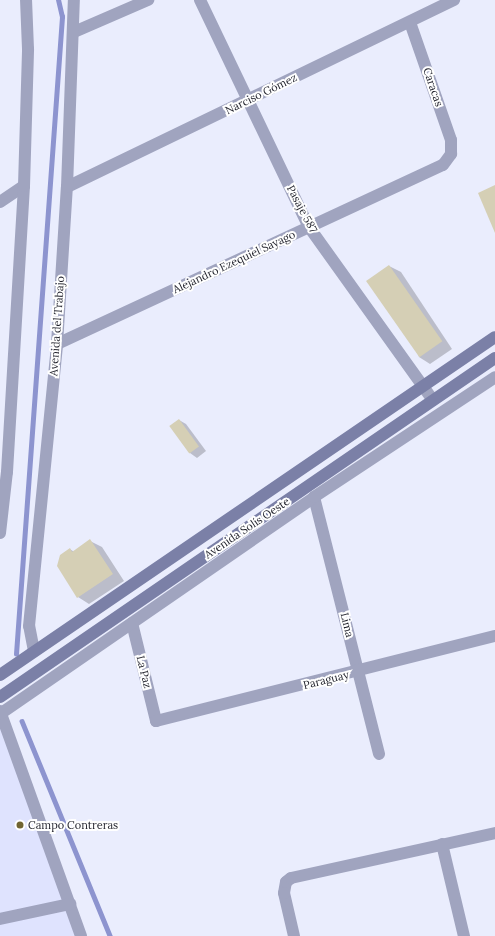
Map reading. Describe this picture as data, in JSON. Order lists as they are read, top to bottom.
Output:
{
  "streets": {
    "main road": ["Avenida Solís Oeste"],
    "street": [
      "Caracas",
      "Narciso Gómez",
      "Pasaje 587",
      "Alejandro Ezequiel Sayago",
      "Avenida del Trabajo",
      "Lima",
      "La Paz",
      "Paraguay"
    ]
  },
  "crossings": [
    ["Caracas", "Narciso Gómez"],
    ["Caracas", "Alejandro Ezequiel Sayago"],
    ["Narciso Gómez", "Pasaje 587"],
    ["Narciso Gómez", "Avenida del Trabajo"],
    ["Pasaje 587", "Alejandro Ezequiel Sayago"],
    ["Pasaje 587", "Avenida Solís Oeste"],
    ["Alejandro Ezequiel Sayago", "Avenida del Trabajo"],
    ["Avenida del Trabajo", "Avenida Solís Oeste"],
    ["Lima", "Paraguay"],
    ["La Paz", "Paraguay"]
  ],
  "places": ["Campo Contreras"]
}
